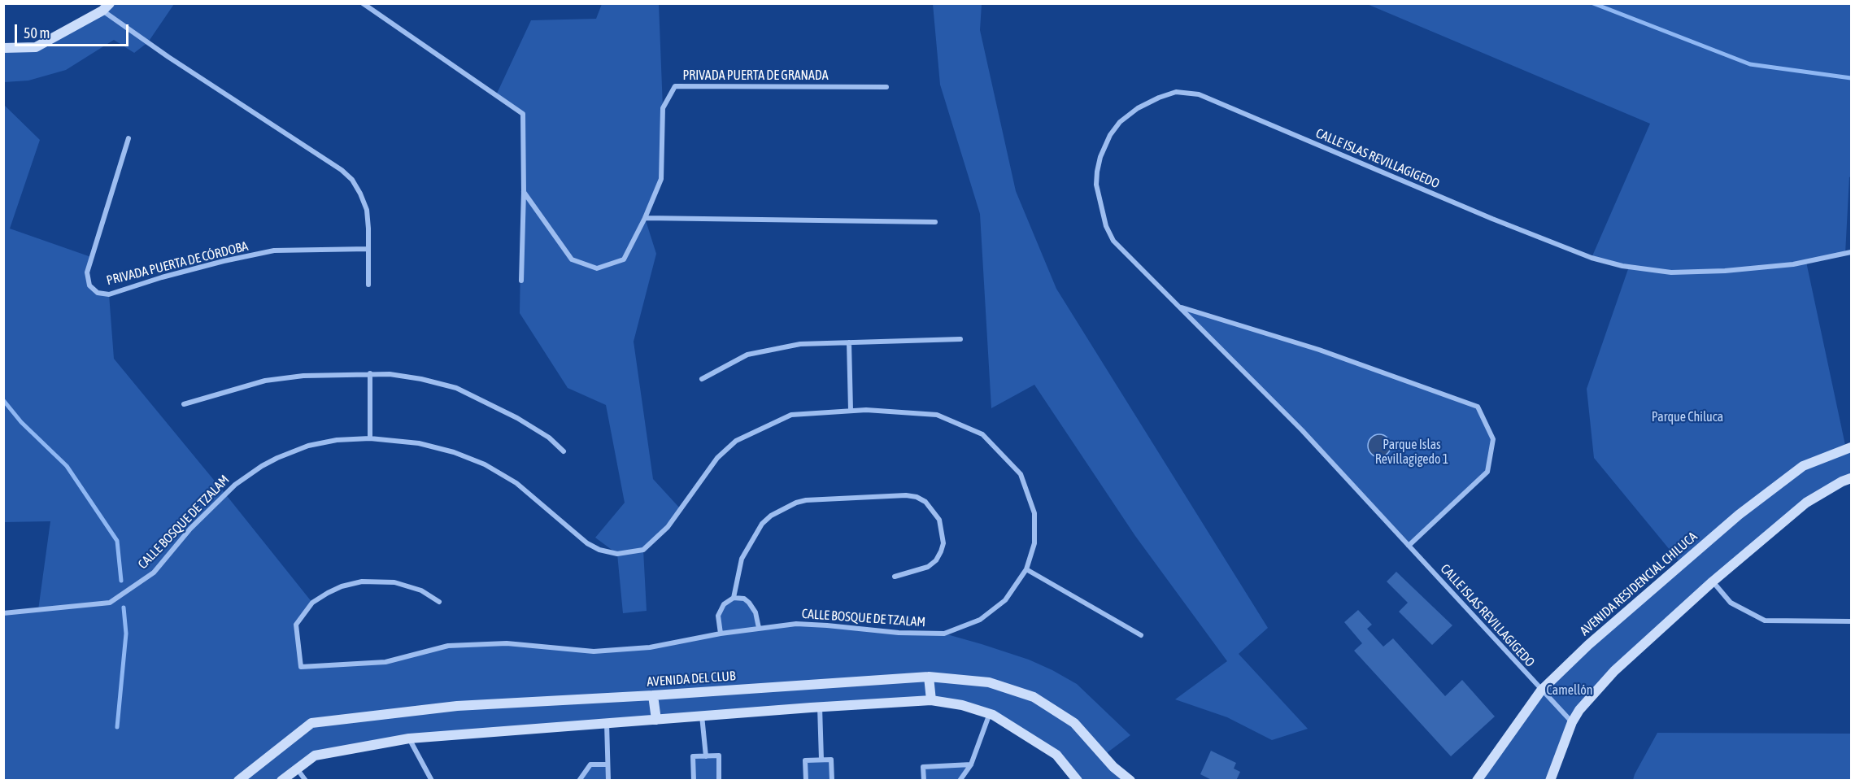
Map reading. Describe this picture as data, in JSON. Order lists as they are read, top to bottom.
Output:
{
  "streets": {
    "street": [
      "PRIVADA PUERTA DE GRANADA",
      "CALLE ISLAS REVILLAGIGEDO",
      "PRIVADA PUERTA DE CÓRDOBA",
      "CALLE BOSQUE DE TZALAM",
      "AVENIDA RESIDENCIAL CHILUCA",
      "AVENIDA DEL CLUB"
    ]
  },
  "crossings": [
    ["CALLE ISLAS REVILLAGIGEDO", "AVENIDA RESIDENCIAL CHILUCA"]
  ],
  "parks": ["Parque Chiluca", "Parque Islas Revillagigedo 1", "Camellón"],
  "scale_bar": "50 m"
}
